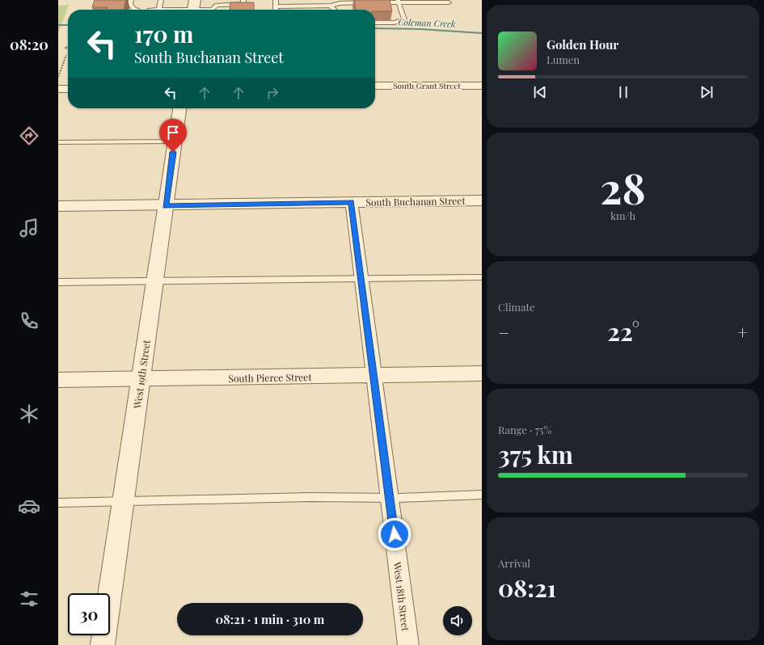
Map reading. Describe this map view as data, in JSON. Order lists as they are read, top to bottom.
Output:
{
  "streets": {
    "street": [
      "South Grant Street",
      "South Buchanan Street",
      "West 19th Street",
      "South Pierce Street",
      "West 18th Street"
    ]
  },
  "crossings": [
    ["South Buchanan Street", "West 19th Street"],
    ["South Buchanan Street", "West 18th Street"],
    ["West 19th Street", "South Pierce Street"],
    ["South Pierce Street", "West 18th Street"]
  ],
  "water": ["Coleman Creek"],
  "page": {
    "tabs": "08:20",
    "turn": ["170 m", "South Buchanan Street"],
    "song": ["Golden Hour", "Lumen"],
    "tile": [
      ["28", "km/h"],
      "Climate",
      ["Range · 75%", "375 km"],
      ["Arrival", "08:21"]
    ],
    "heat": ["−", "22°", "+"],
    "limit": "30",
    "trip": "08:21 · 1 min · 310 m"
  }
}
